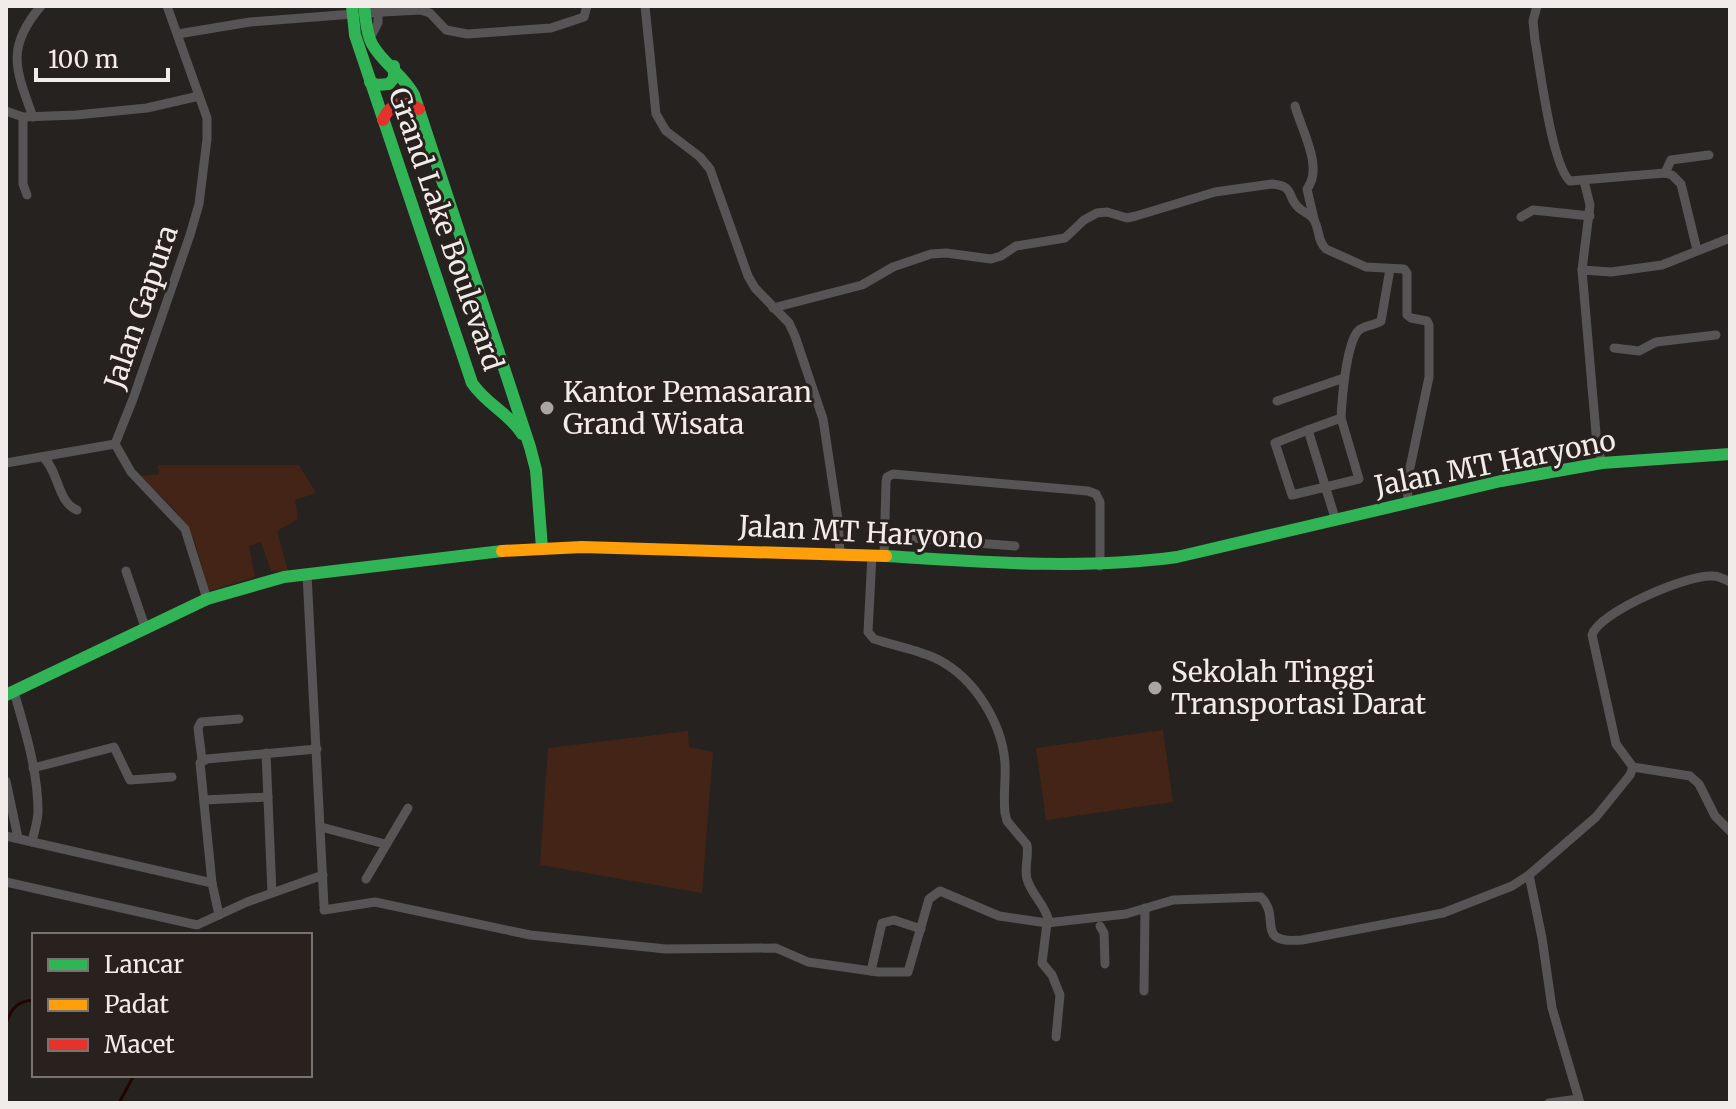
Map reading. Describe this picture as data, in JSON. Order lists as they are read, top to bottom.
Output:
{
  "streets": {
    "main road": ["Grand Lake Boulevard", "Jalan MT Haryono"],
    "street": ["Jalan Gapura"]
  },
  "crossings": [
    ["Grand Lake Boulevard", "Jalan MT Haryono"]
  ],
  "places": ["Kantor Pemasaran Grand Wisata", "Sekolah Tinggi Transportasi Darat"],
  "legend": ["Lancar", "Padat", "Macet"],
  "scale_bar": "100 m"
}
